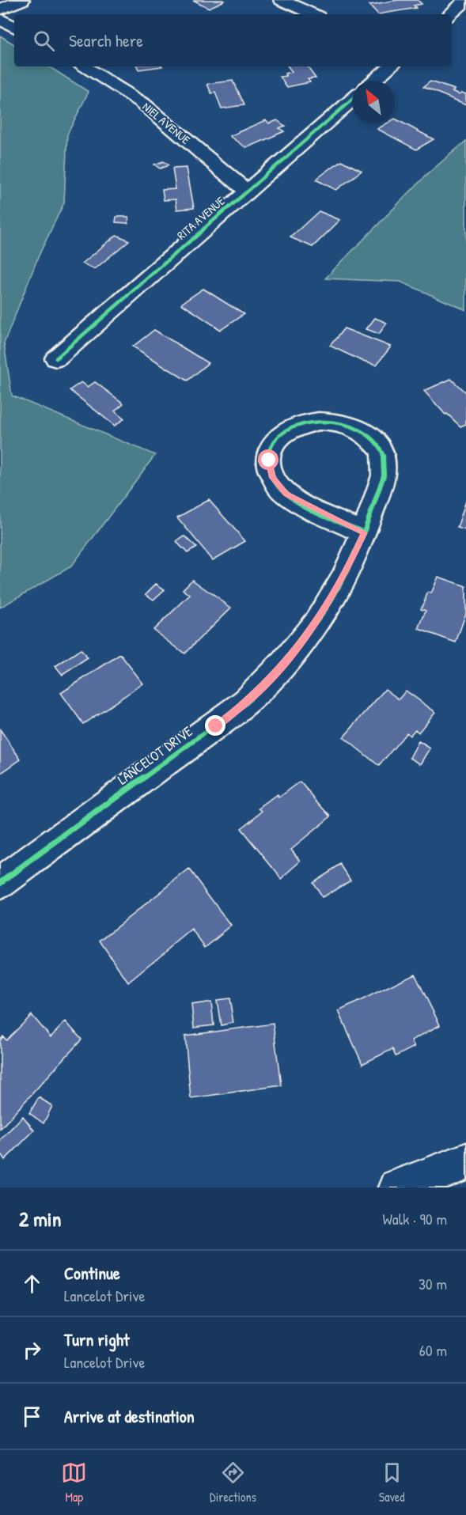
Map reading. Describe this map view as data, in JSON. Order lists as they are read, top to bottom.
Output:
{
  "streets": {
    "street": ["NIEL AVENUE", "RITA AVENUE", "LANCELOT DRIVE"]
  },
  "crossings": [
    ["NIEL AVENUE", "RITA AVENUE"]
  ],
  "north": "top left",
  "page": {
    "search": "Search here",
    "heading": ["2 min", "Walk · 90 m"],
    "list": [
      ["Continue", "Lancelot Drive", "30 m"],
      ["Turn right", "Lancelot Drive", "60 m"],
      "Arrive at destination"
    ],
    "nav": ["Map", "Directions", "Saved"]
  }
}
